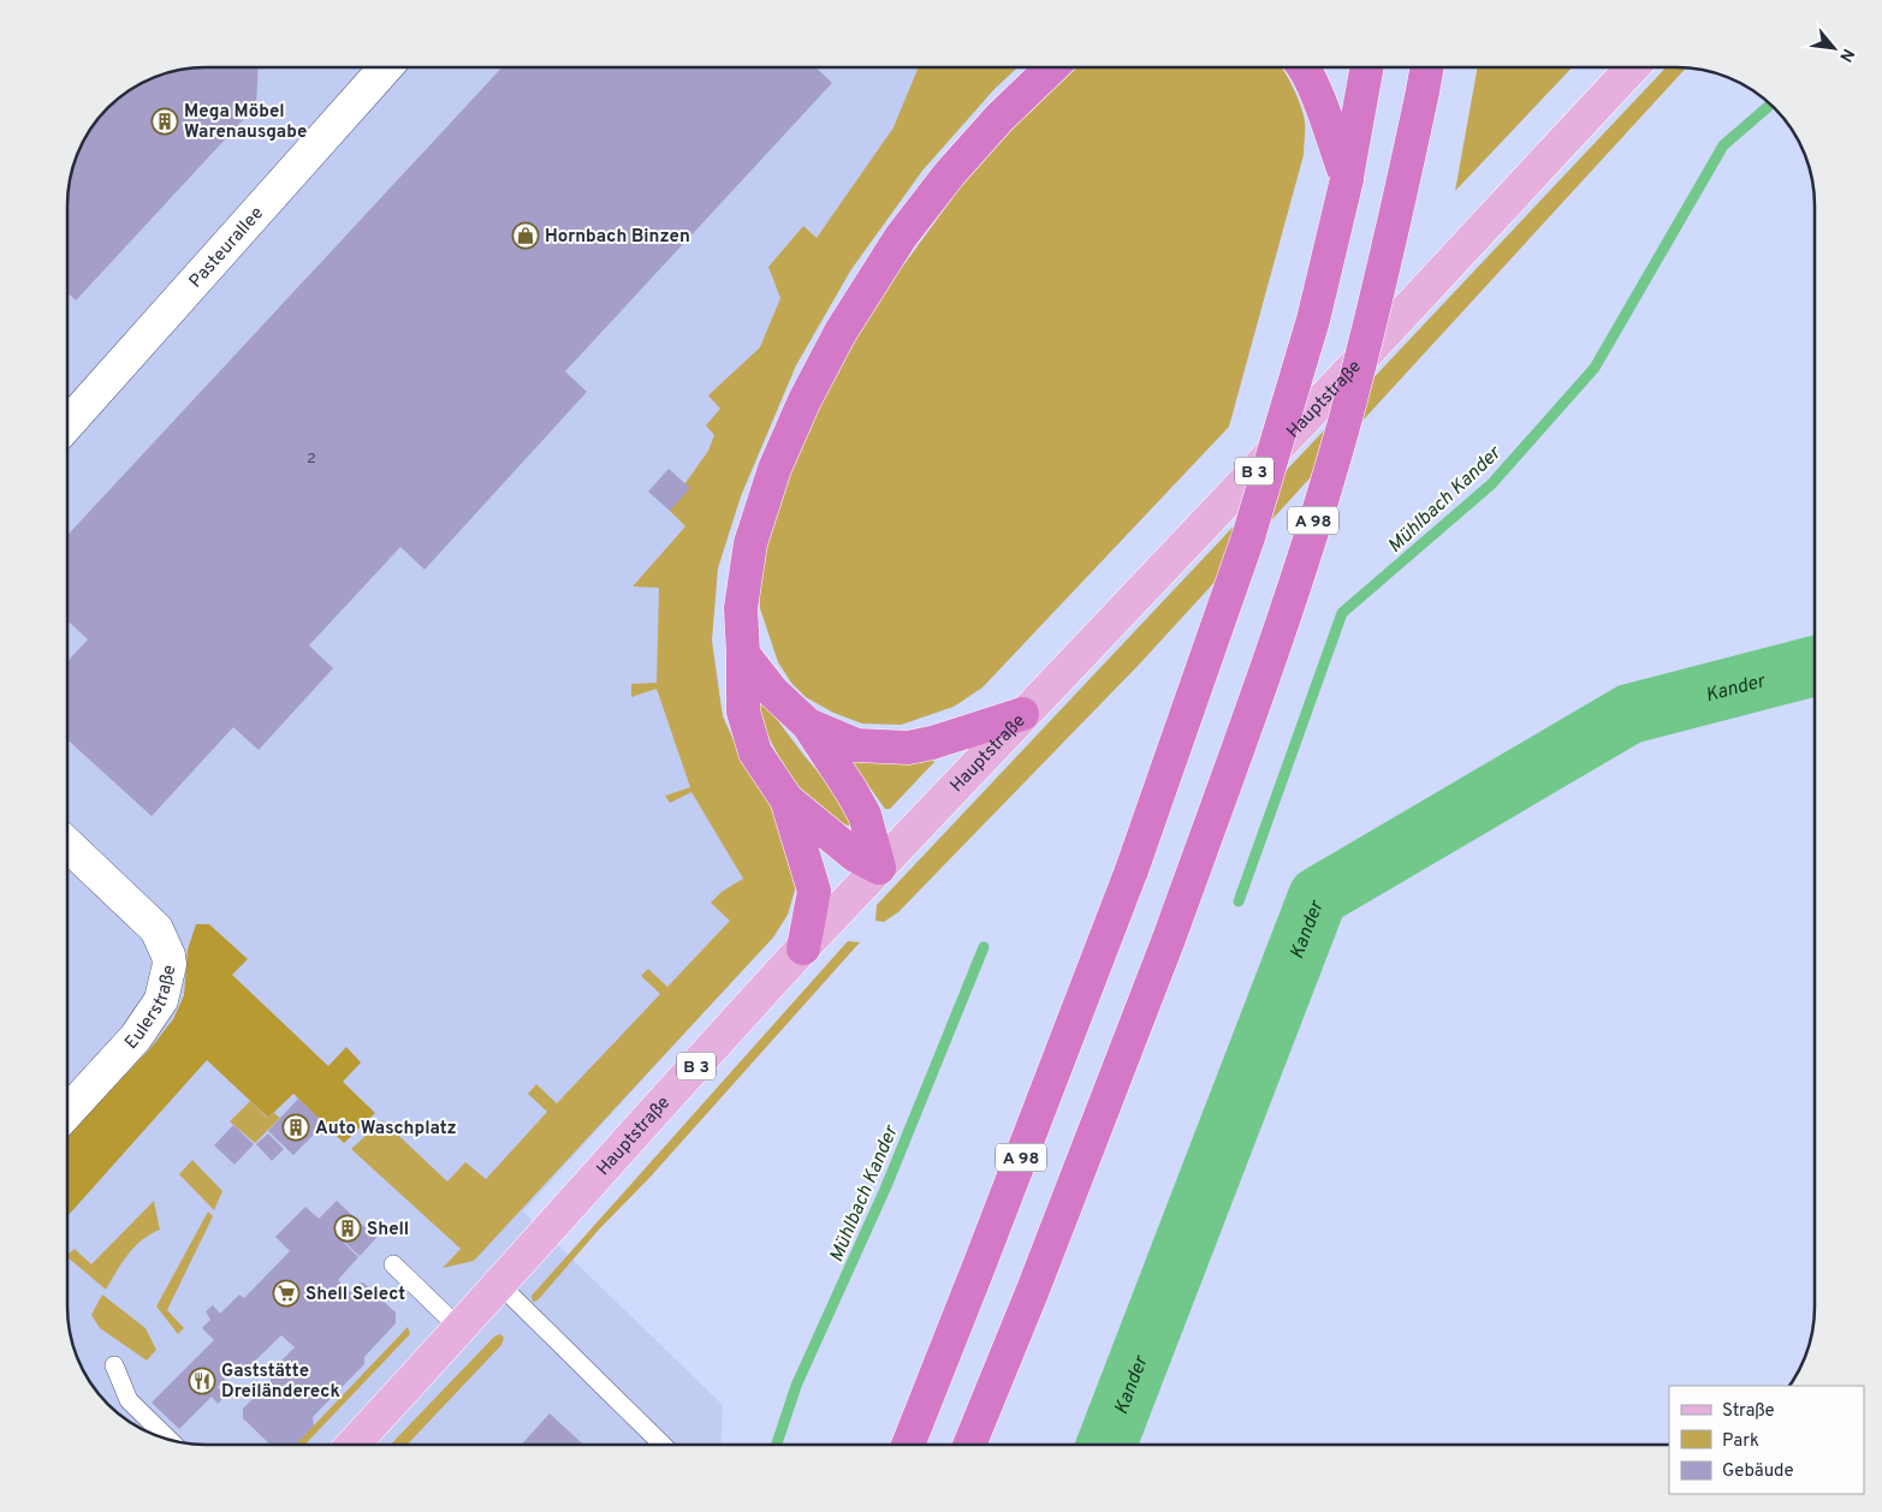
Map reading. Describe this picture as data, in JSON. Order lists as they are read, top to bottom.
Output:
{
  "streets": {
    "highway": ["A 98"],
    "main road": ["Hauptstraße", "B 3"],
    "street": ["Pasteurallee", "Eulerstraße"]
  },
  "water": ["Mühlbach Kander", "Kander"],
  "places": {
    "building": ["Mega Möbel Warenausgabe", "Auto Waschplatz", "Shell"],
    "shop": ["Hornbach Binzen"],
    "supermarket": ["Shell Select"],
    "restaurant": ["Gaststätte Dreiländereck"]
  },
  "house_numbers": ["2"],
  "legend": ["Straße", "Park", "Gebäude"],
  "north": "bottom right"
}
